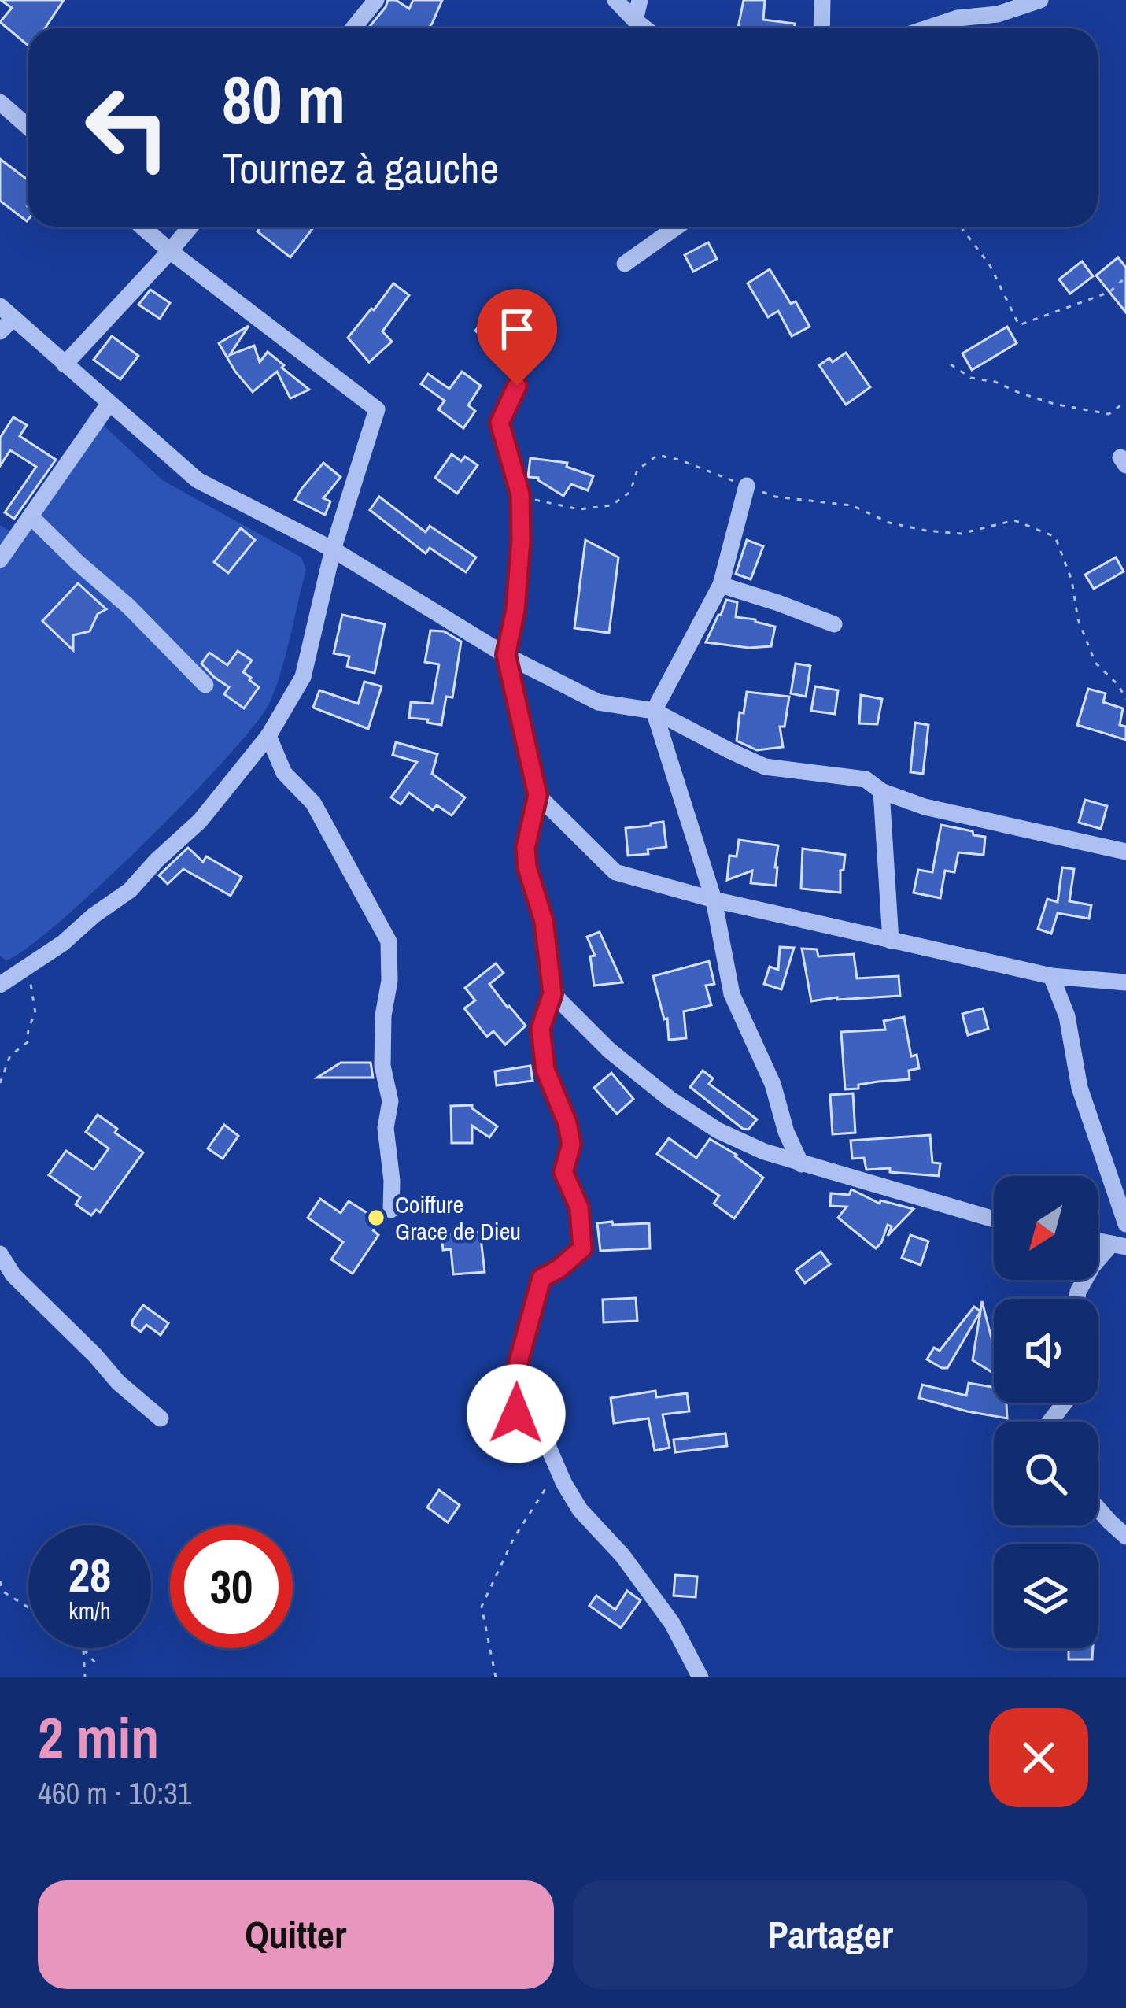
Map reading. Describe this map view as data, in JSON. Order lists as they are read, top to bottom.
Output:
{
  "places": ["Coiffure Grace de Dieu"],
  "north": "bottom left",
  "page": {
    "turn": ["80 m", "Tournez à gauche"],
    "speed": "28 km/h",
    "limit": "30",
    "heading": ["2 min", "460 m · 10:31"],
    "buttons": ["Quitter", "Partager"]
  }
}
